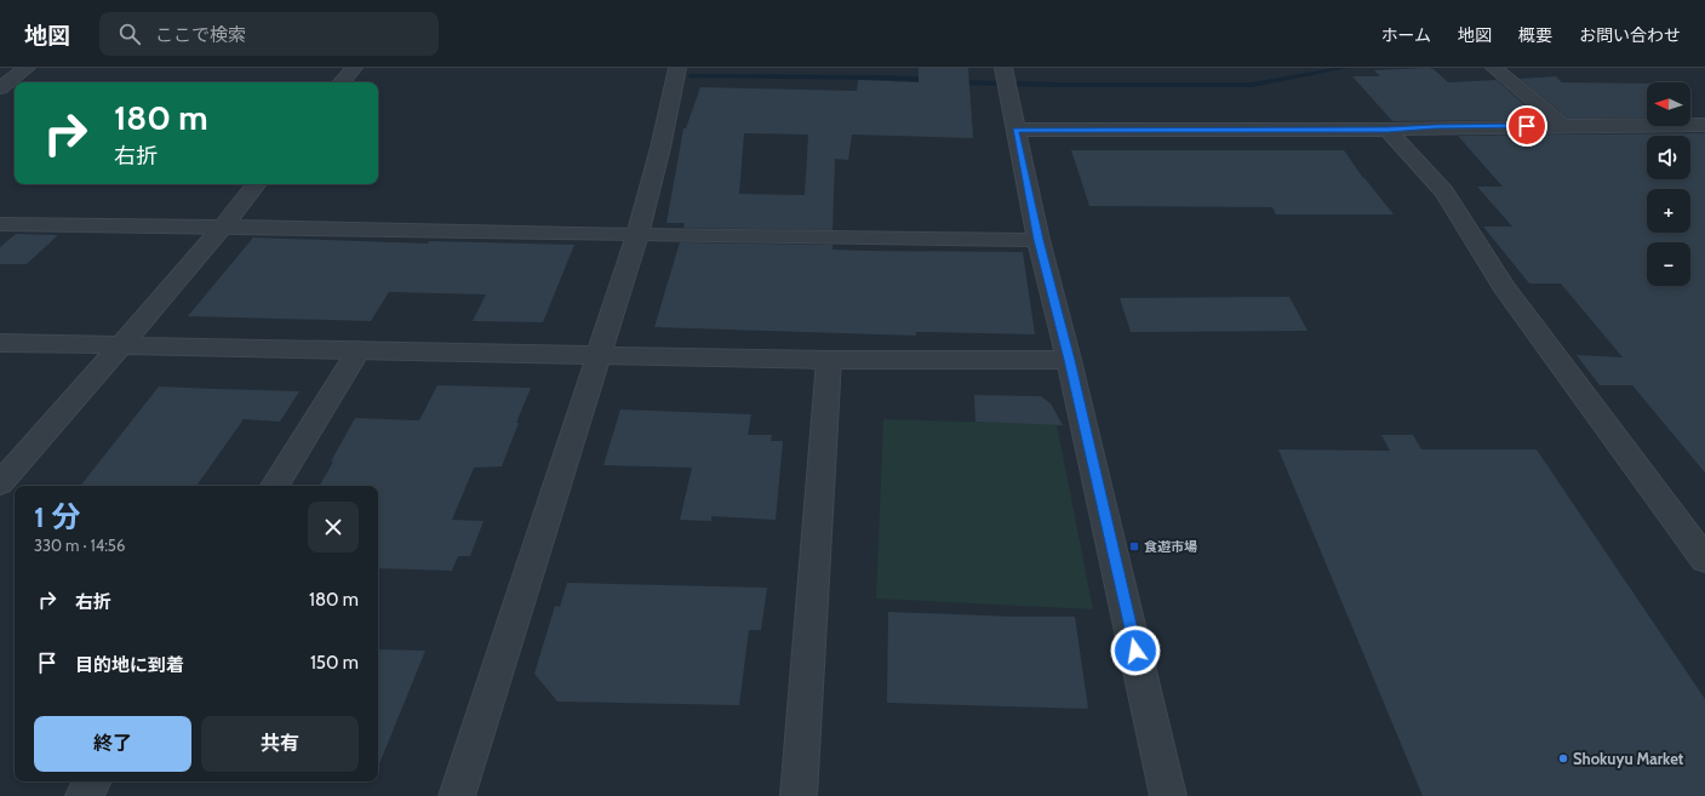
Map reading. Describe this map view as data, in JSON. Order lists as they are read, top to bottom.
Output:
{
  "places": {
    "transit": ["食遊市場"],
    "other": ["Shokuyu Market"]
  },
  "north": "left",
  "page": {
    "header": "地図",
    "search": "ここで検索",
    "nav": [
      "ホーム",
      "地図",
      "概要",
      "お問い合わせ"
    ],
    "map_buttons": ["+", "−"],
    "turn": ["180 m", "右折"],
    "heading": ["1 分", "330 m · 14:56"],
    "list": [
      {
        "name": "右折",
        "value": "180 m"
      },
      {
        "name": "目的地に到着",
        "value": "150 m"
      }
    ],
    "buttons": ["終了", "共有"]
  }
}
